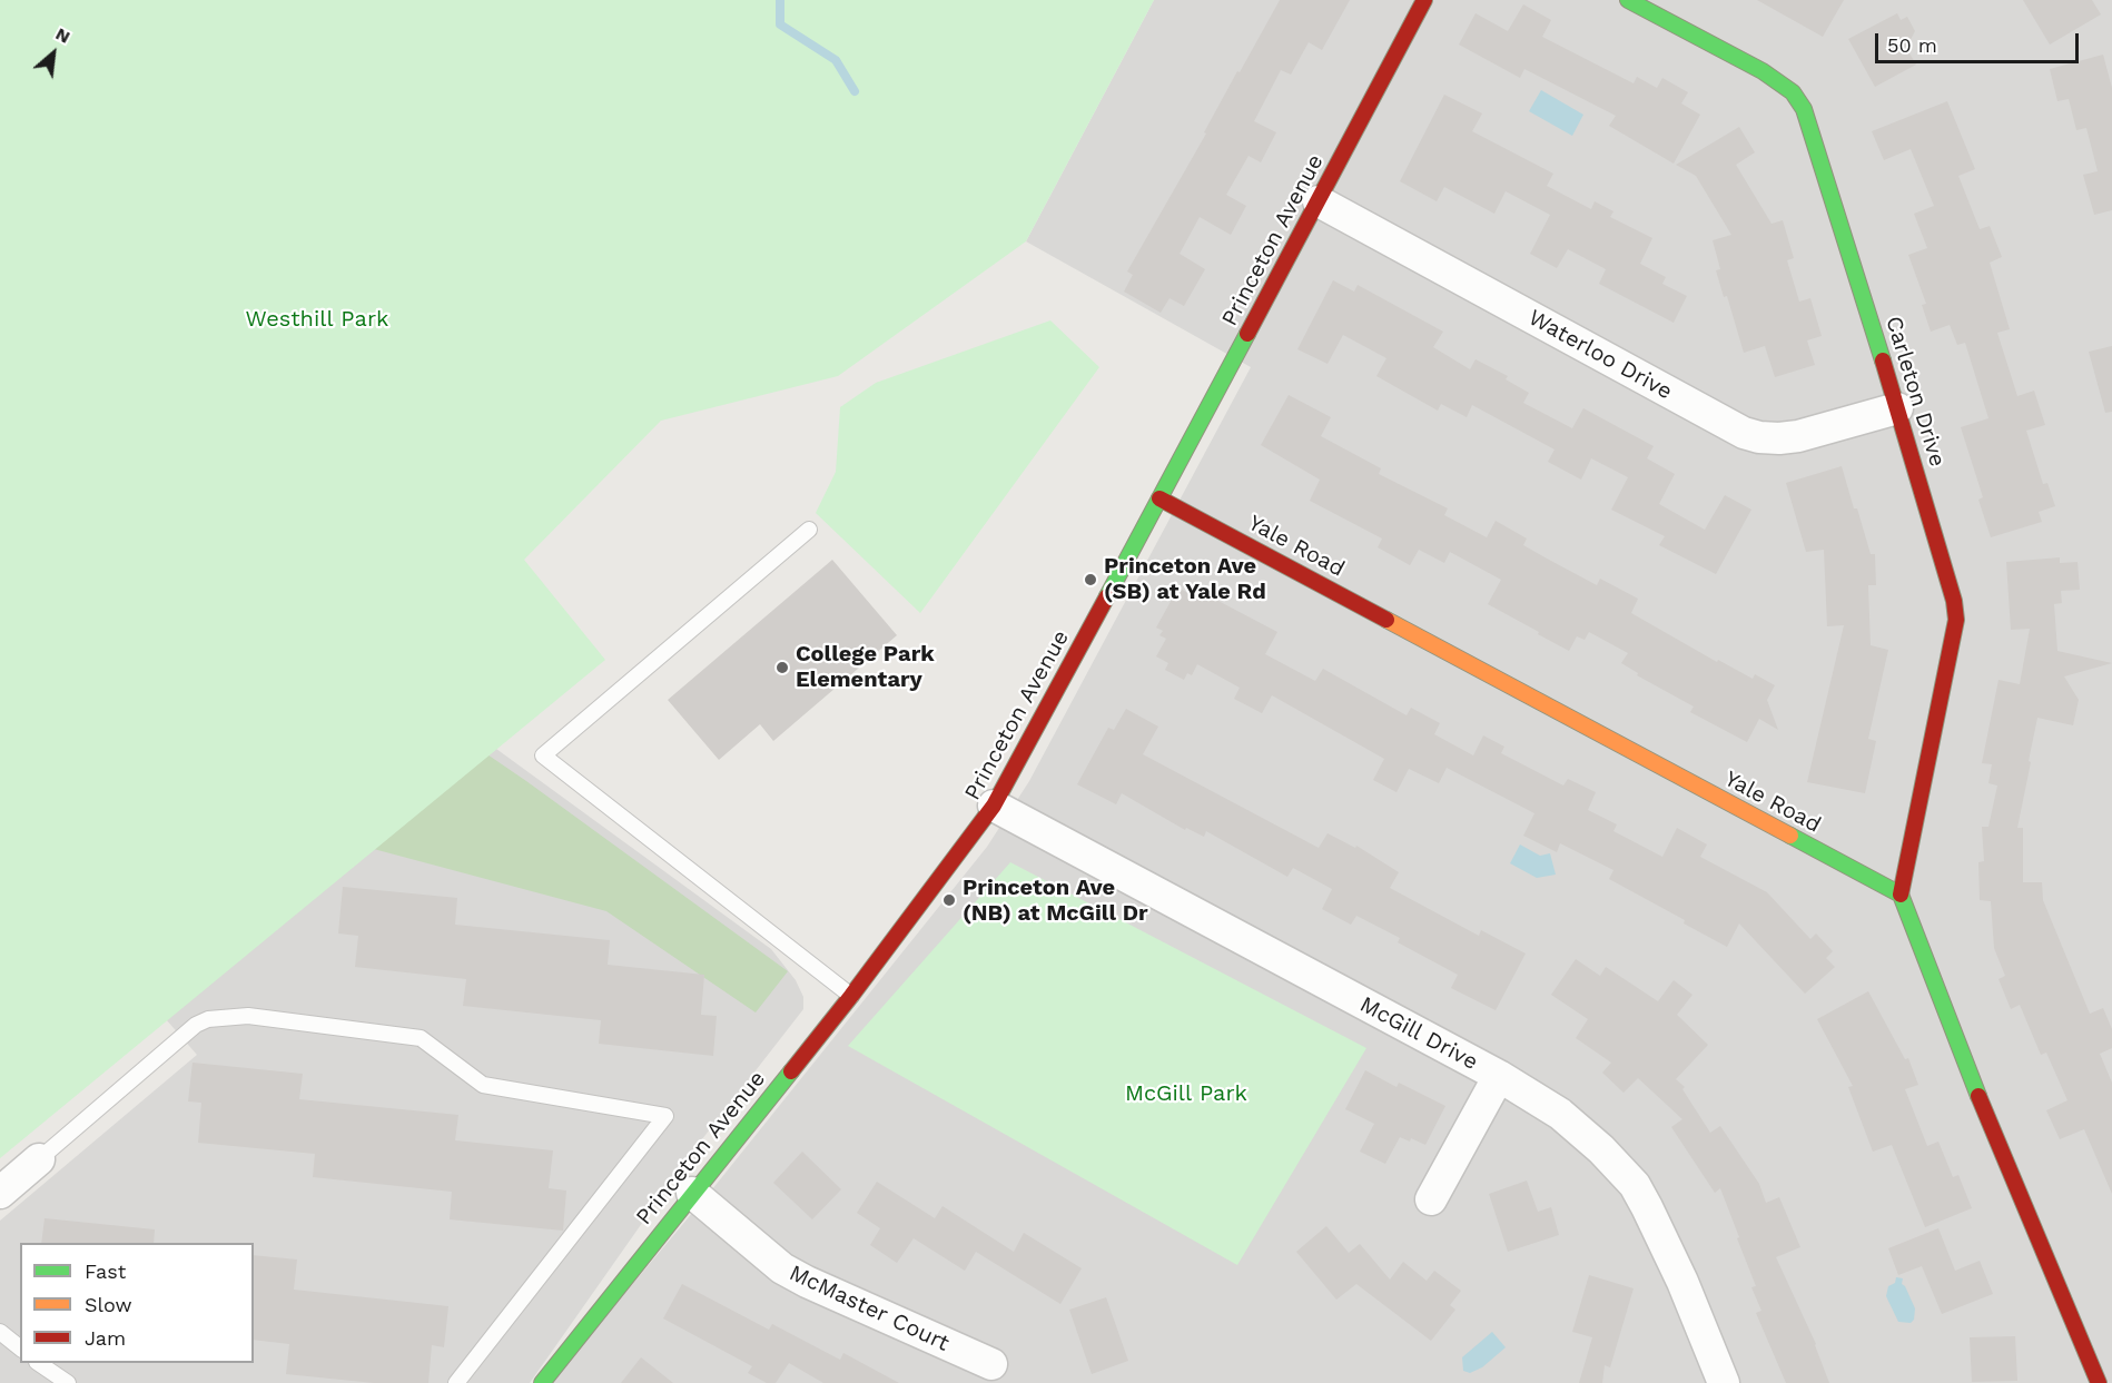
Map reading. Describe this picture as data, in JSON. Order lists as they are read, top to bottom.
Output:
{
  "streets": {
    "street": [
      "Princeton Avenue",
      "Waterloo Drive",
      "Carleton Drive",
      "Yale Road",
      "McGill Drive",
      "McMaster Court"
    ]
  },
  "crossings": [
    ["Princeton Avenue", "Waterloo Drive"],
    ["Princeton Avenue", "Yale Road"],
    ["Princeton Avenue", "McGill Drive"],
    ["Princeton Avenue", "McMaster Court"],
    ["Waterloo Drive", "Carleton Drive"],
    ["Carleton Drive", "Yale Road"]
  ],
  "parks": ["Westhill Park", "McGill Park"],
  "places": ["Princeton Ave (SB) at Yale Rd", "College Park Elementary", "Princeton Ave (NB) at McGill Dr"],
  "legend": ["Fast", "Slow", "Jam"],
  "scale_bar": "50 m",
  "north": "top right"
}
